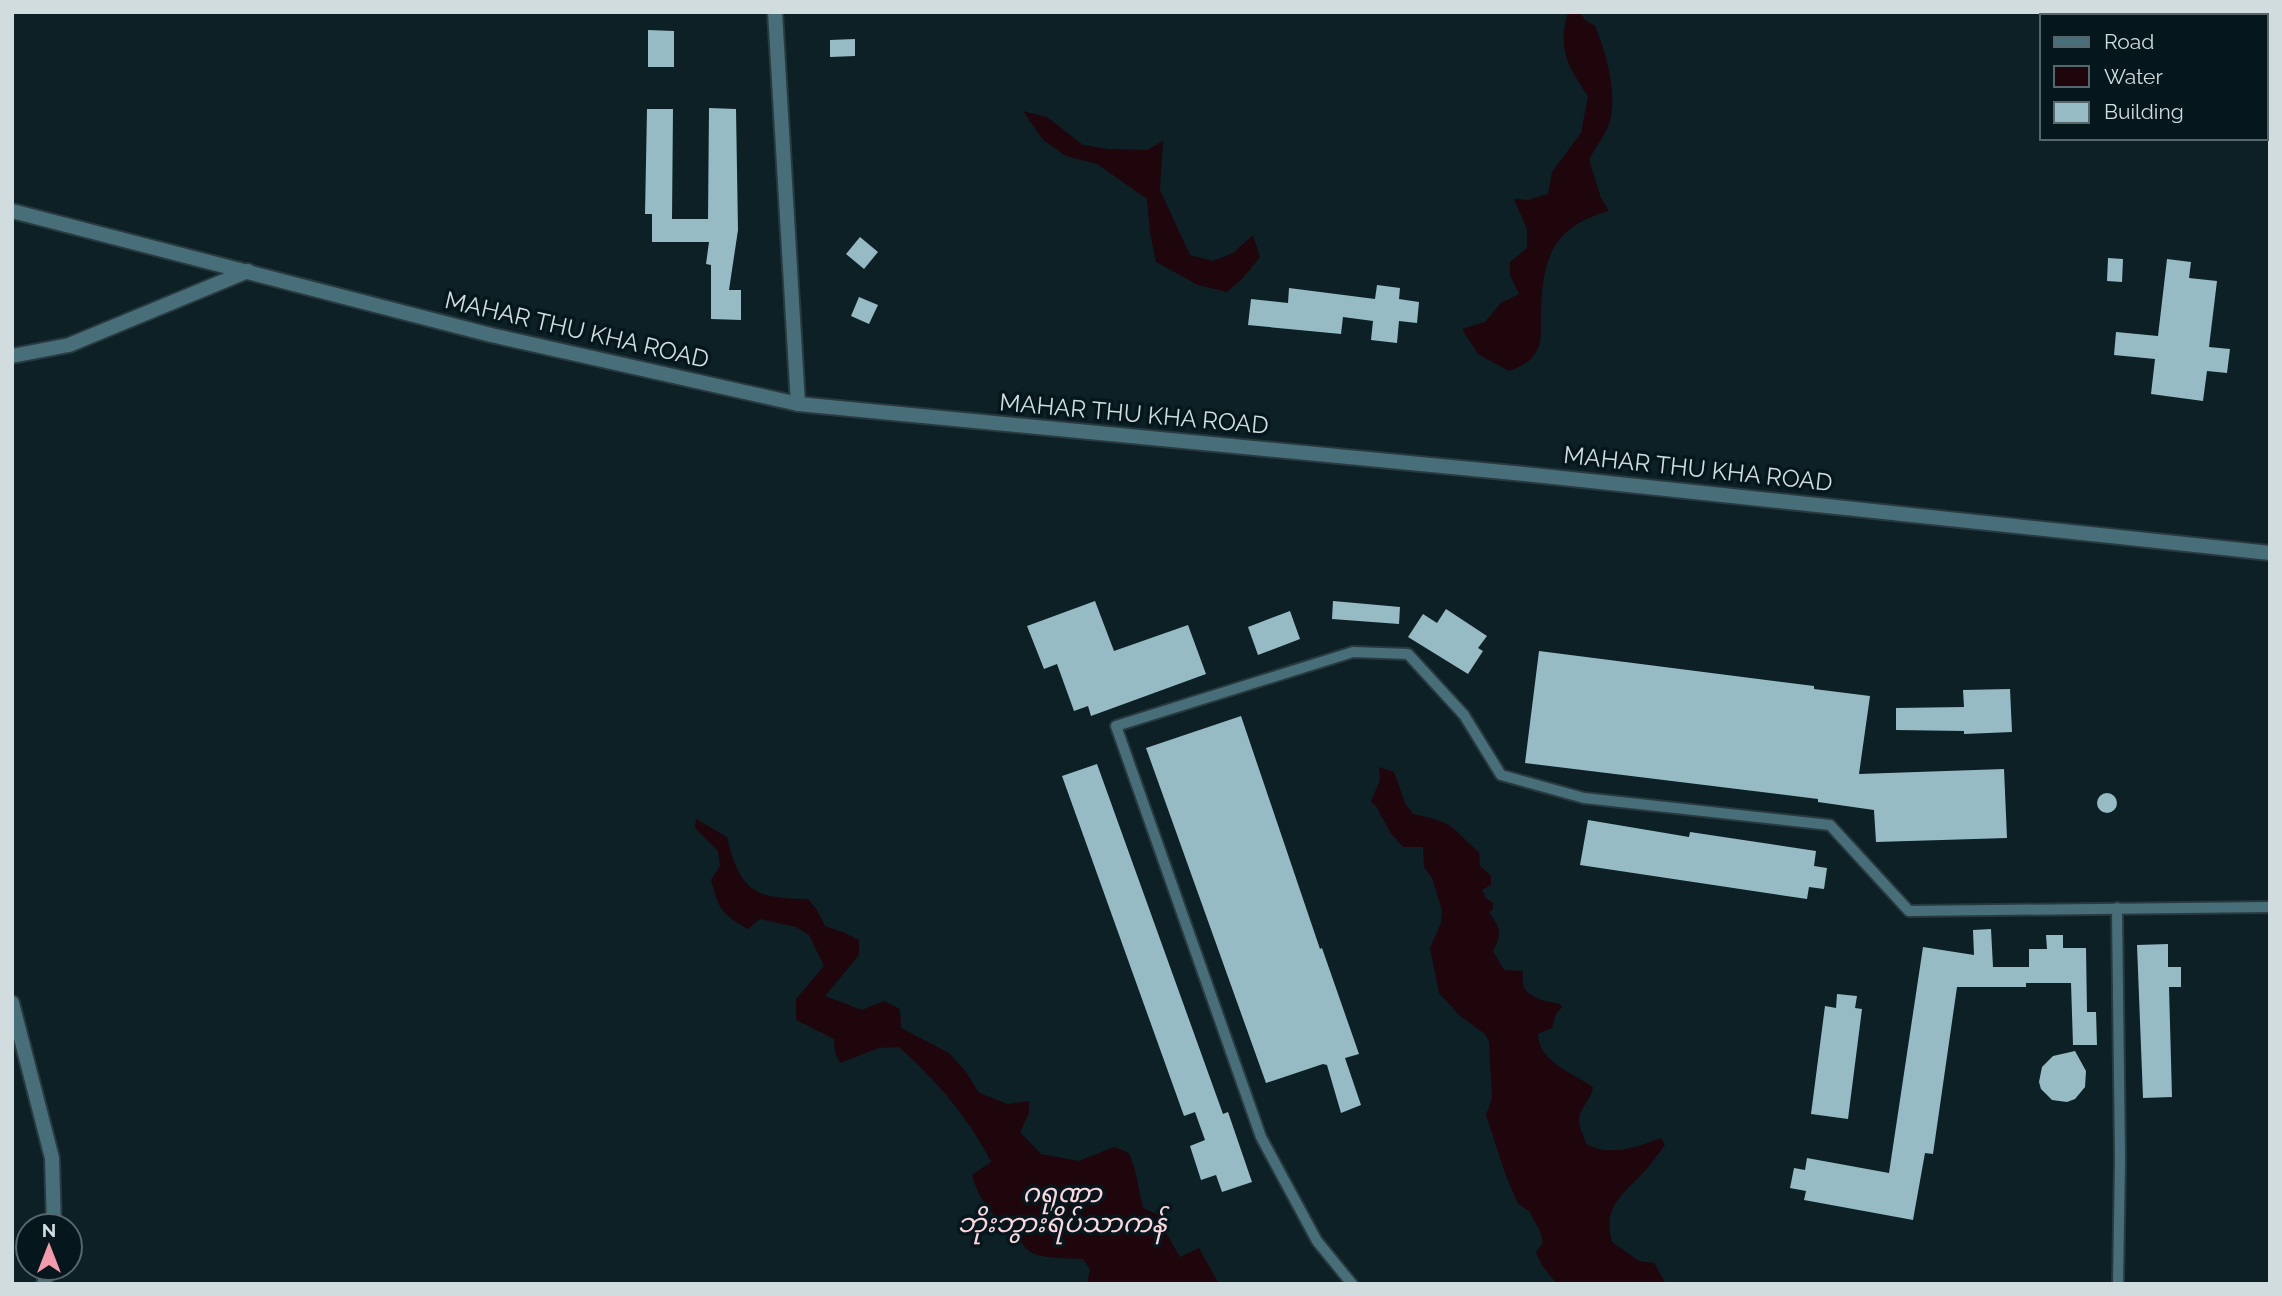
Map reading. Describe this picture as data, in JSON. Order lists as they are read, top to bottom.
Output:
{
  "streets": {
    "street": ["MAHAR THU KHA ROAD"]
  },
  "water": ["ဂရုဏာ ဘိုးဘွားရိပ်သာကန်"],
  "legend": ["Road", "Water", "Building"],
  "north": "top"
}
